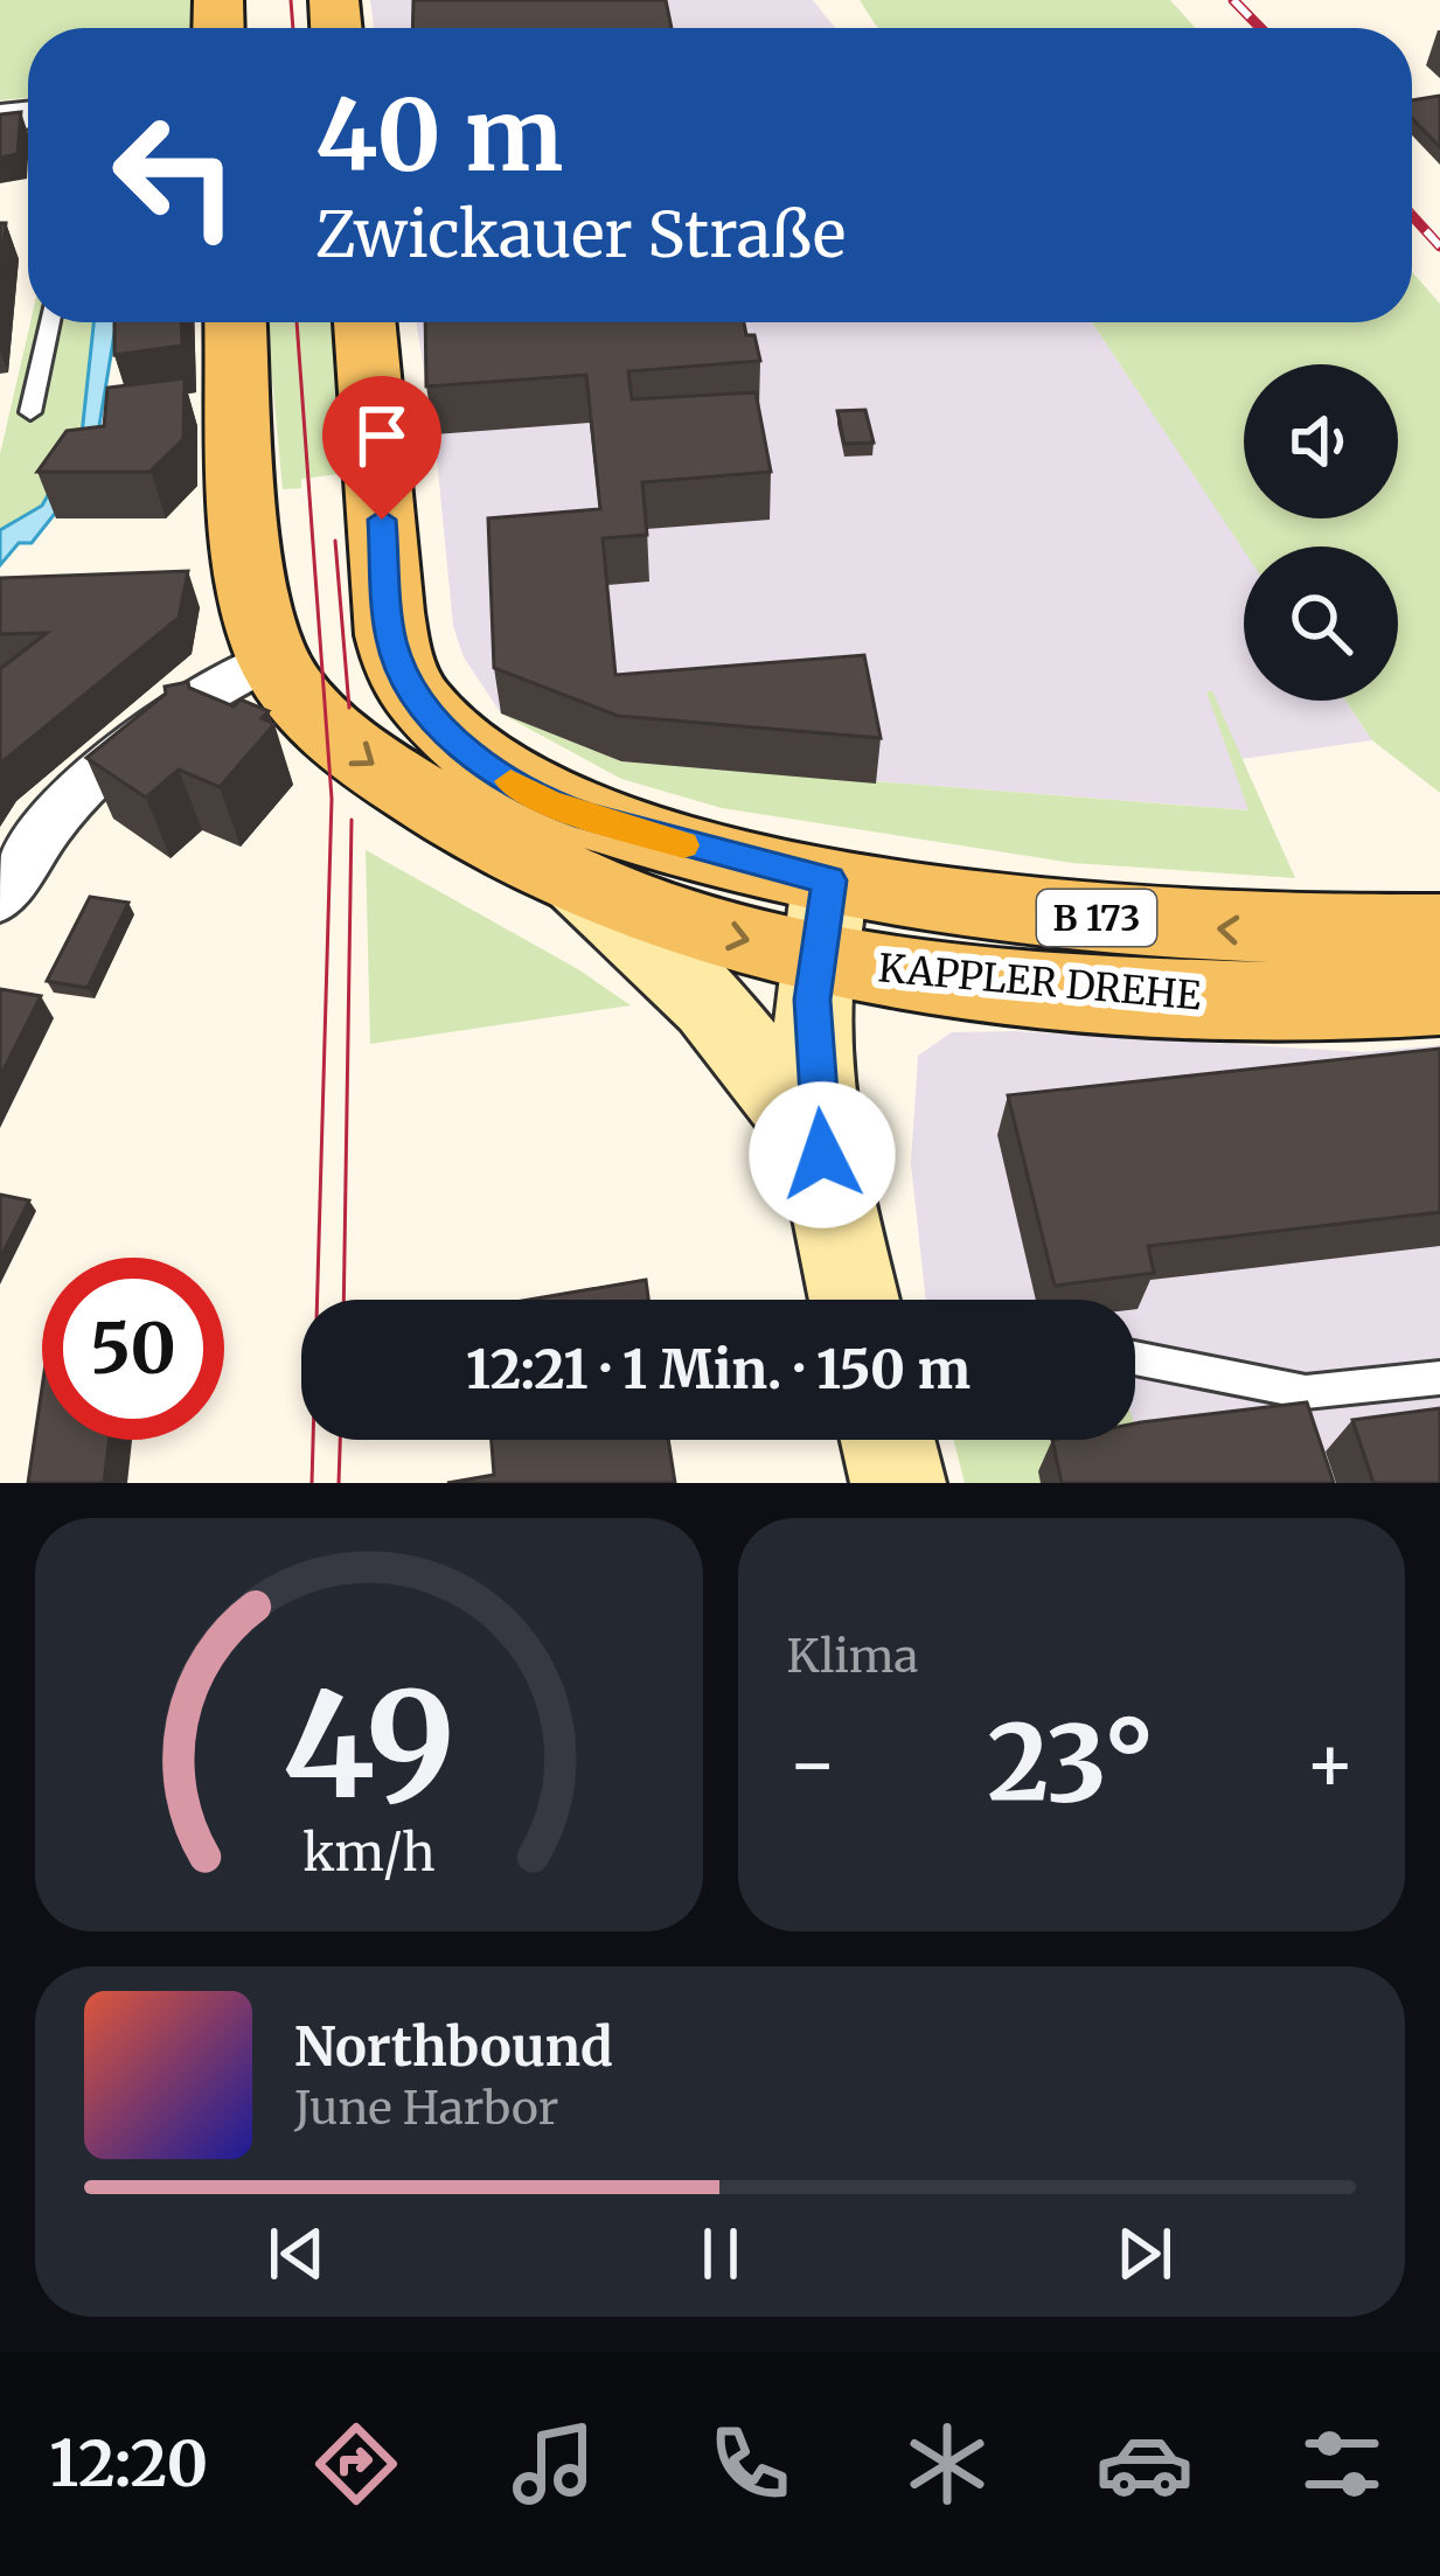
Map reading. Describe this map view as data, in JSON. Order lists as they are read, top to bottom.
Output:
{
  "streets": {
    "main road": ["B 173", "KAPPLER DREHE"]
  },
  "crossings": [
    ["B 173", "KAPPLER DREHE"]
  ],
  "page": {
    "turn": ["40 m", "Zwickauer Straße"],
    "limit": "50",
    "trip": "12:21 · 1 Min. · 150 m",
    "tile": "Klima",
    "heat": ["−", "23°", "+"],
    "song": ["Northbound", "June Harbor"],
    "tabs": "12:20",
    "gauge": ["49", "km/h"]
  }
}
